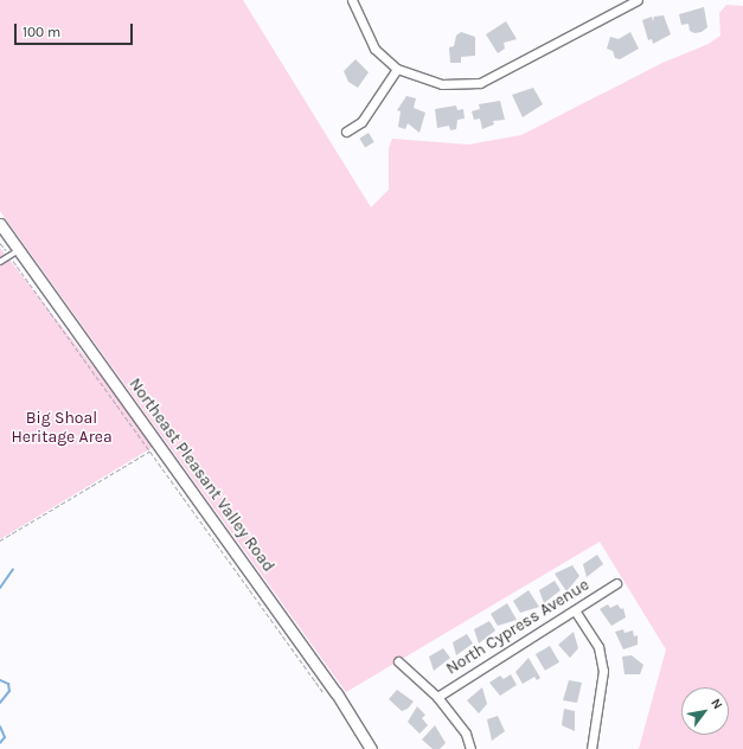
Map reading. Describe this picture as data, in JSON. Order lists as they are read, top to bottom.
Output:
{
  "streets": {
    "street": ["Northeast Pleasant Valley Road", "North Cypress Avenue"]
  },
  "parks": ["Big Shoal Heritage Area"],
  "scale_bar": "100 m",
  "north": "top right"
}
